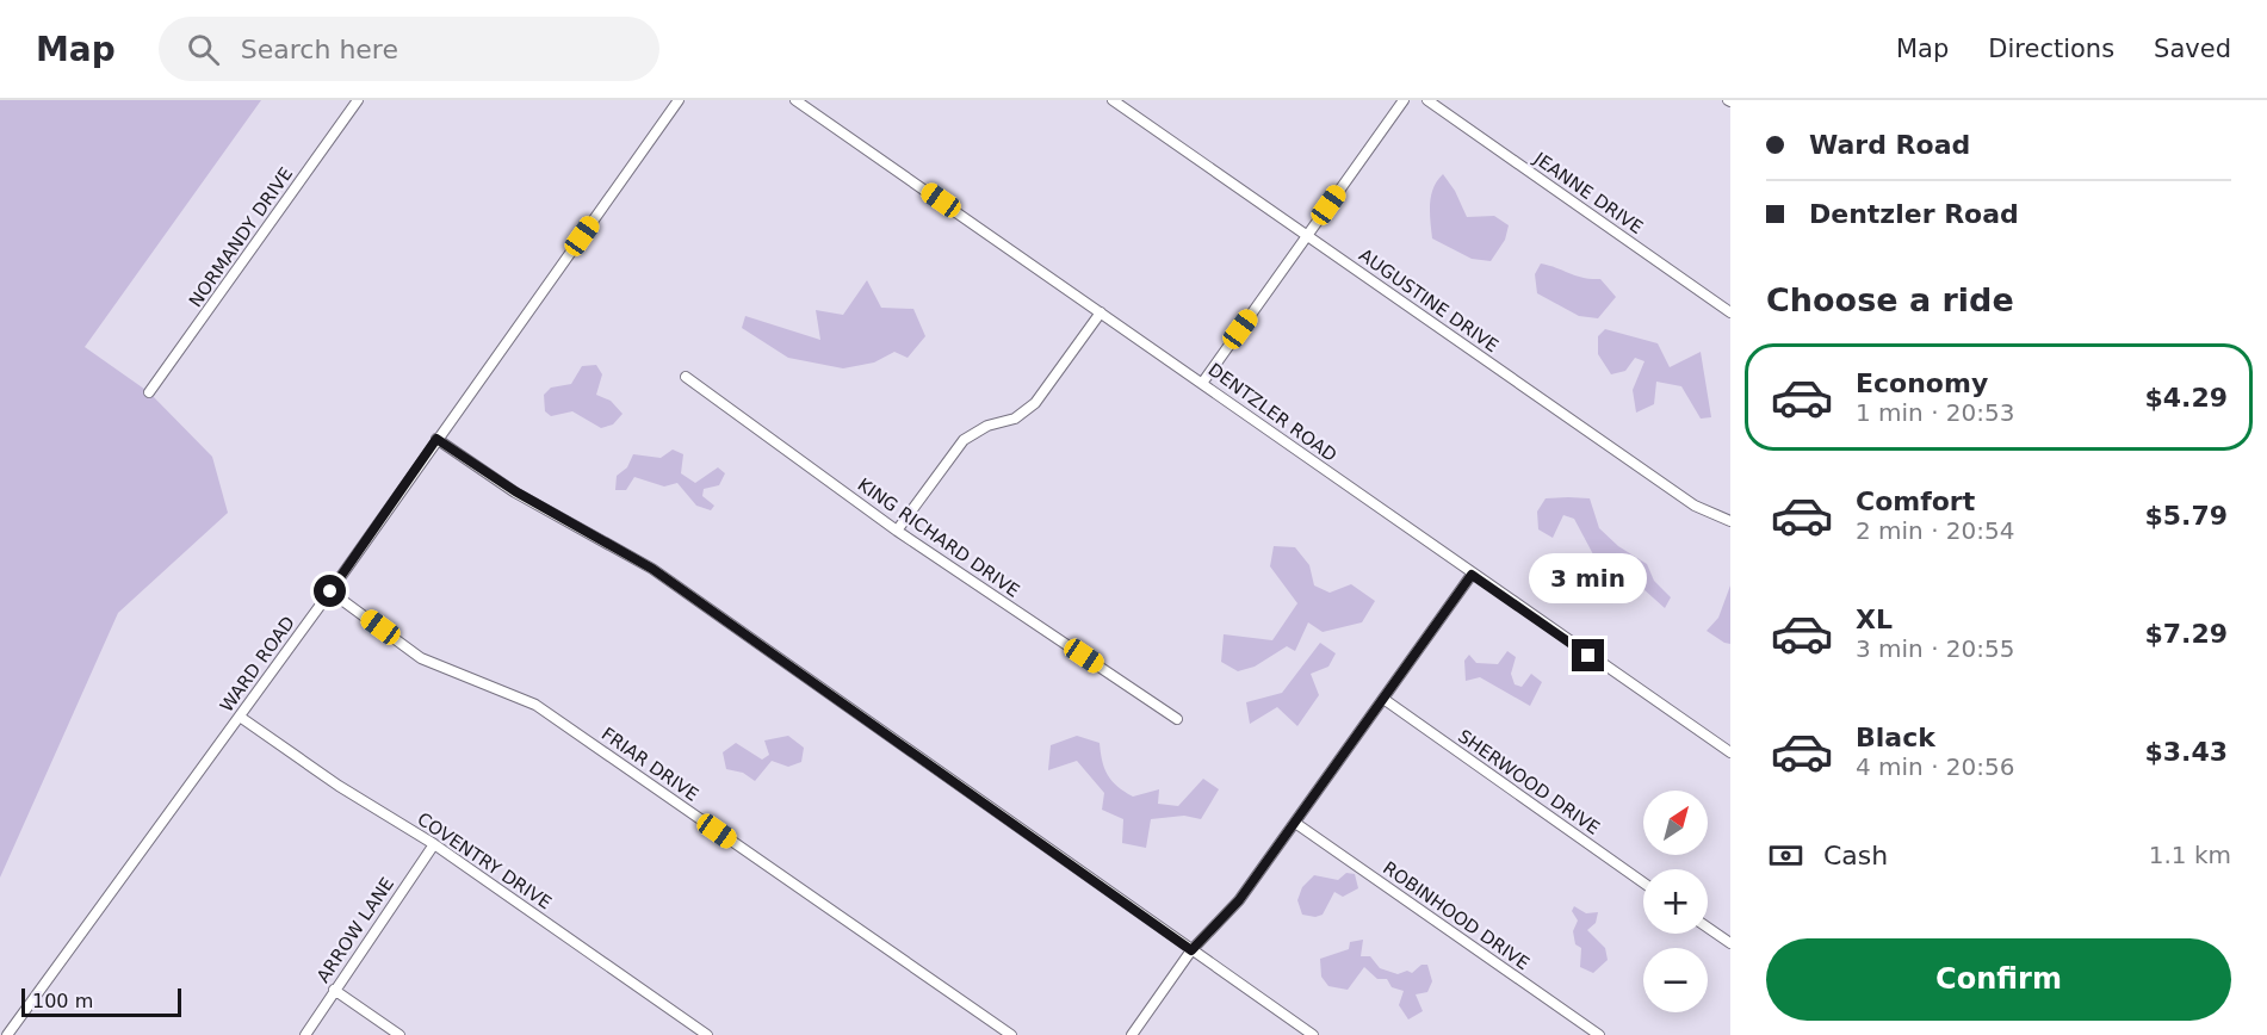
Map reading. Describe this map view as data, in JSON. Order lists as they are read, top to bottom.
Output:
{
  "streets": {
    "street": [
      "JEANNE DRIVE",
      "NORMANDY DRIVE",
      "AUGUSTINE DRIVE",
      "DENTZLER ROAD",
      "KING RICHARD DRIVE",
      "WARD ROAD",
      "FRIAR DRIVE",
      "SHERWOOD DRIVE",
      "COVENTRY DRIVE",
      "ROBINHOOD DRIVE",
      "ARROW LANE"
    ]
  },
  "crossings": [
    ["WARD ROAD", "FRIAR DRIVE"],
    ["WARD ROAD", "COVENTRY DRIVE"],
    ["COVENTRY DRIVE", "ARROW LANE"]
  ],
  "scale_bar": "100 m",
  "north": "top right",
  "page": {
    "header": "Map",
    "search": "Search here",
    "nav": ["Map", "Directions", "Saved"],
    "banner": ["Ward Road", "Dentzler Road"],
    "heading": "Choose a ride",
    "list": [
      {
        "name": "Economy",
        "note": "1 min · 20:53",
        "value": "$4.29"
      },
      {
        "name": "Comfort",
        "note": "2 min · 20:54",
        "value": "$5.79"
      },
      {
        "name": "XL",
        "note": "3 min · 20:55",
        "value": "$7.29"
      },
      {
        "name": "Black",
        "note": "4 min · 20:56",
        "value": "$3.43"
      }
    ],
    "bubble": "3 min",
    "map_buttons": ["+", "−"],
    "pay": ["Cash", "1.1 km"],
    "buttons": "Confirm",
    "scale": "100 m"
  }
}
